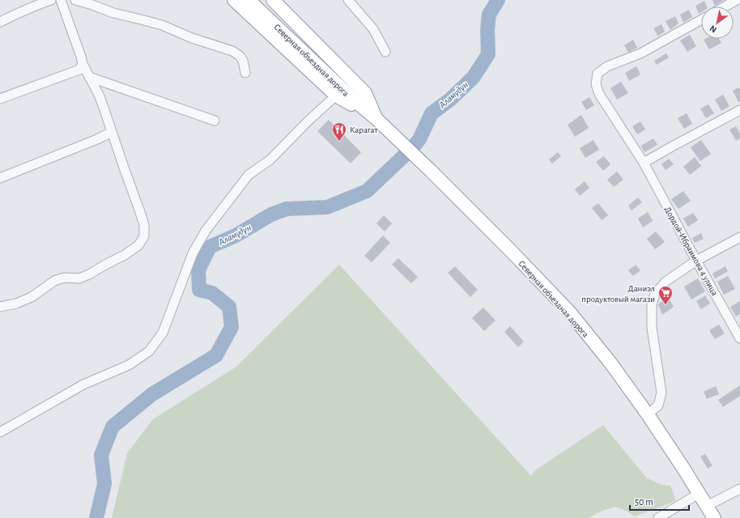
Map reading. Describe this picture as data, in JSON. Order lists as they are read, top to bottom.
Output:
{
  "streets": {
    "highway": ["Северная объездная дорога"],
    "street": ["Дордой-Ибраимова 4 улица"]
  },
  "water": ["Аламүдүн"],
  "places": {
    "restaurant": ["Карагат"],
    "supermarket": ["Даниэл продуктовый магази"]
  },
  "scale_bar": "50 m",
  "north": "bottom left"
}
